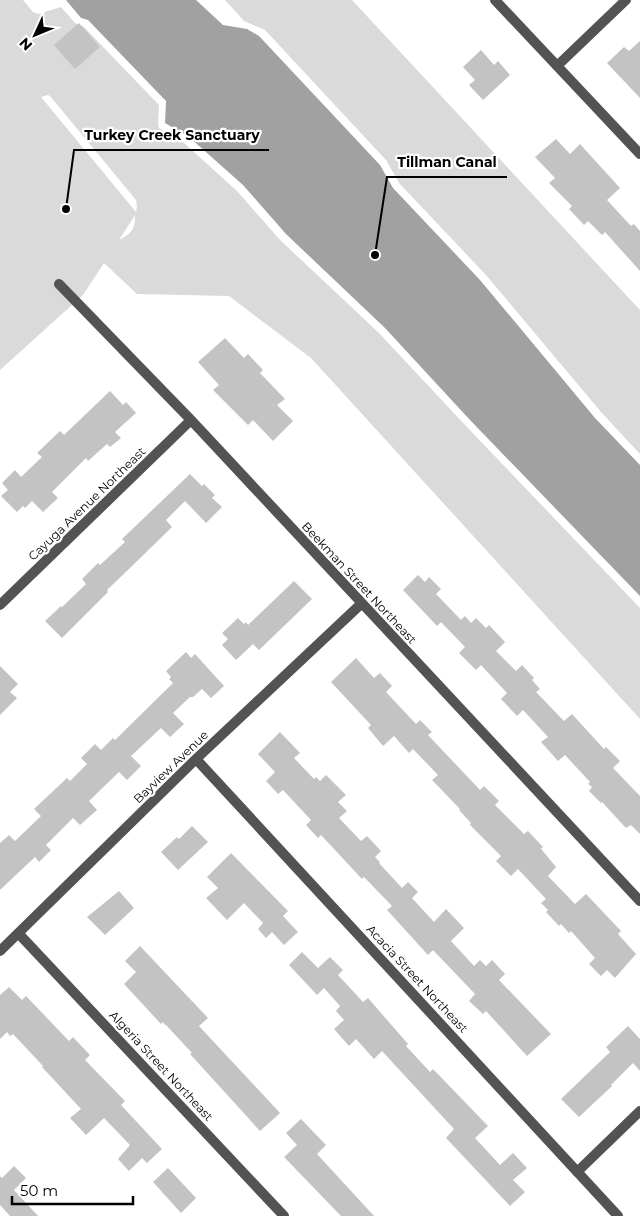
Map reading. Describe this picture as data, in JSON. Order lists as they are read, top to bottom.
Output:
{
  "streets": {
    "street": [
      "Cayuga Avenue Northeast",
      "Beekman Street Northeast",
      "Bayview Avenue",
      "Acacia Street Northeast",
      "Algeria Street Northeast"
    ]
  },
  "crossings": [
    ["Cayuga Avenue Northeast", "Beekman Street Northeast"],
    ["Beekman Street Northeast", "Bayview Avenue"],
    ["Bayview Avenue", "Acacia Street Northeast"],
    ["Bayview Avenue", "Algeria Street Northeast"]
  ],
  "places": ["Turkey Creek Sanctuary", "Tillman Canal"],
  "scale_bar": "50 m",
  "north": "bottom left"
}
